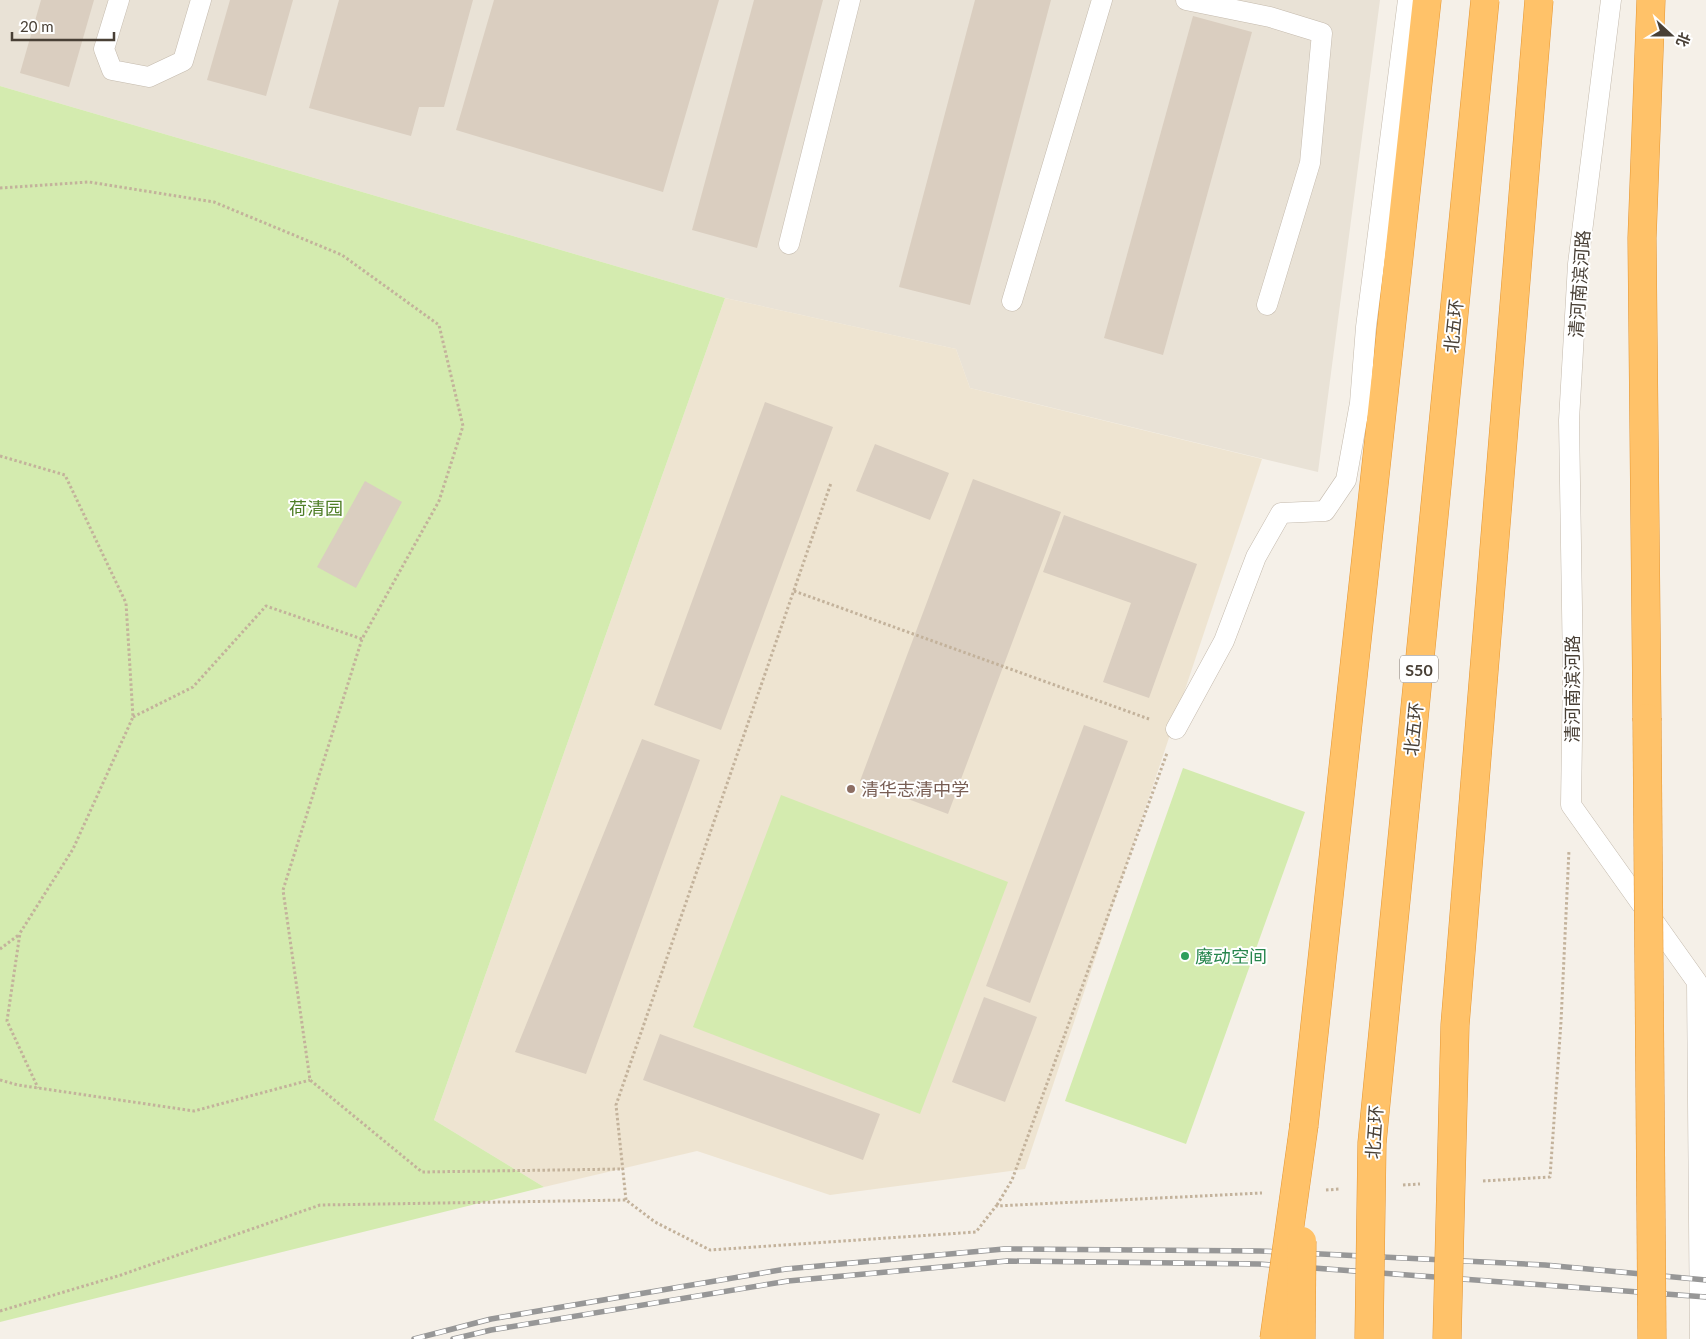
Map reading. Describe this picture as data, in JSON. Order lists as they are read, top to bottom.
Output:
{
  "streets": {
    "highway": ["北五环", "S50"],
    "lane": ["清河南滨河路"]
  },
  "parks": ["荷清园"],
  "places": ["清华志清中学", "魔动空间"],
  "scale_bar": "20 m",
  "north": "right"
}
